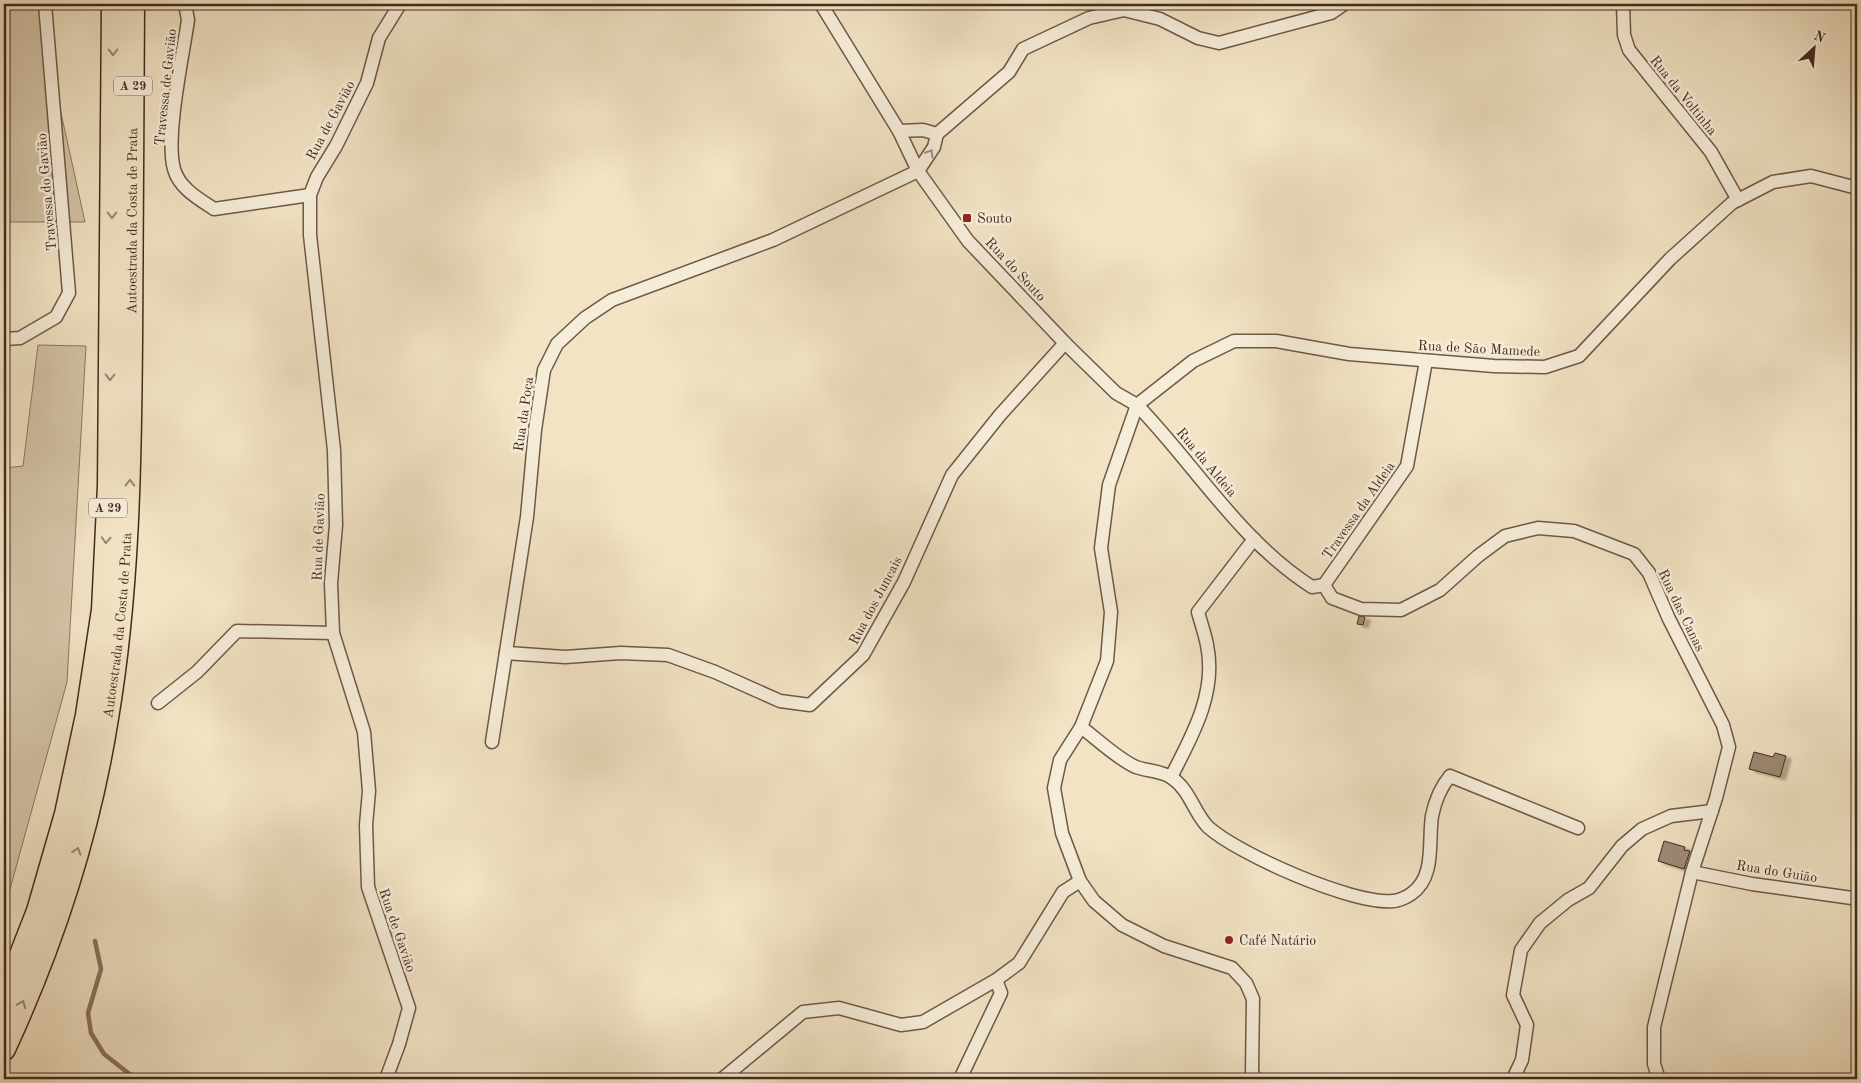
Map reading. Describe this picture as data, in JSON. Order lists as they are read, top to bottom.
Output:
{
  "streets": {
    "highway": ["A 29", "Autoestrada da Costa de Prata"],
    "street": [
      "Travessa de Gavião",
      "Rua da Voltinha",
      "Rua de Gavião",
      "Travessa do Gavião",
      "Rua do Souto",
      "Rua de São Mamede",
      "Rua da Poça",
      "Rua da Aldeia",
      "Travessa da Aldeia",
      "Rua dos Juncais",
      "Rua das Canas",
      "Rua do Guião"
    ]
  },
  "crossings": [
    ["Travessa de Gavião", "Rua de Gavião"],
    ["Rua da Voltinha", "Rua de São Mamede"],
    ["Rua do Souto", "Rua de São Mamede"],
    ["Rua do Souto", "Rua da Poça"],
    ["Rua do Souto", "Rua da Aldeia"],
    ["Rua do Souto", "Rua dos Juncais"],
    ["Rua de São Mamede", "Rua da Aldeia"],
    ["Rua de São Mamede", "Travessa da Aldeia"],
    ["Rua da Poça", "Rua dos Juncais"],
    ["Rua da Aldeia", "Travessa da Aldeia"],
    ["Rua da Aldeia", "Rua das Canas"],
    ["Travessa da Aldeia", "Rua das Canas"],
    ["Rua das Canas", "Rua do Guião"]
  ],
  "places": {
    "transit": ["Souto"],
    "other": ["Café Natário"]
  },
  "north": "top right"
}
